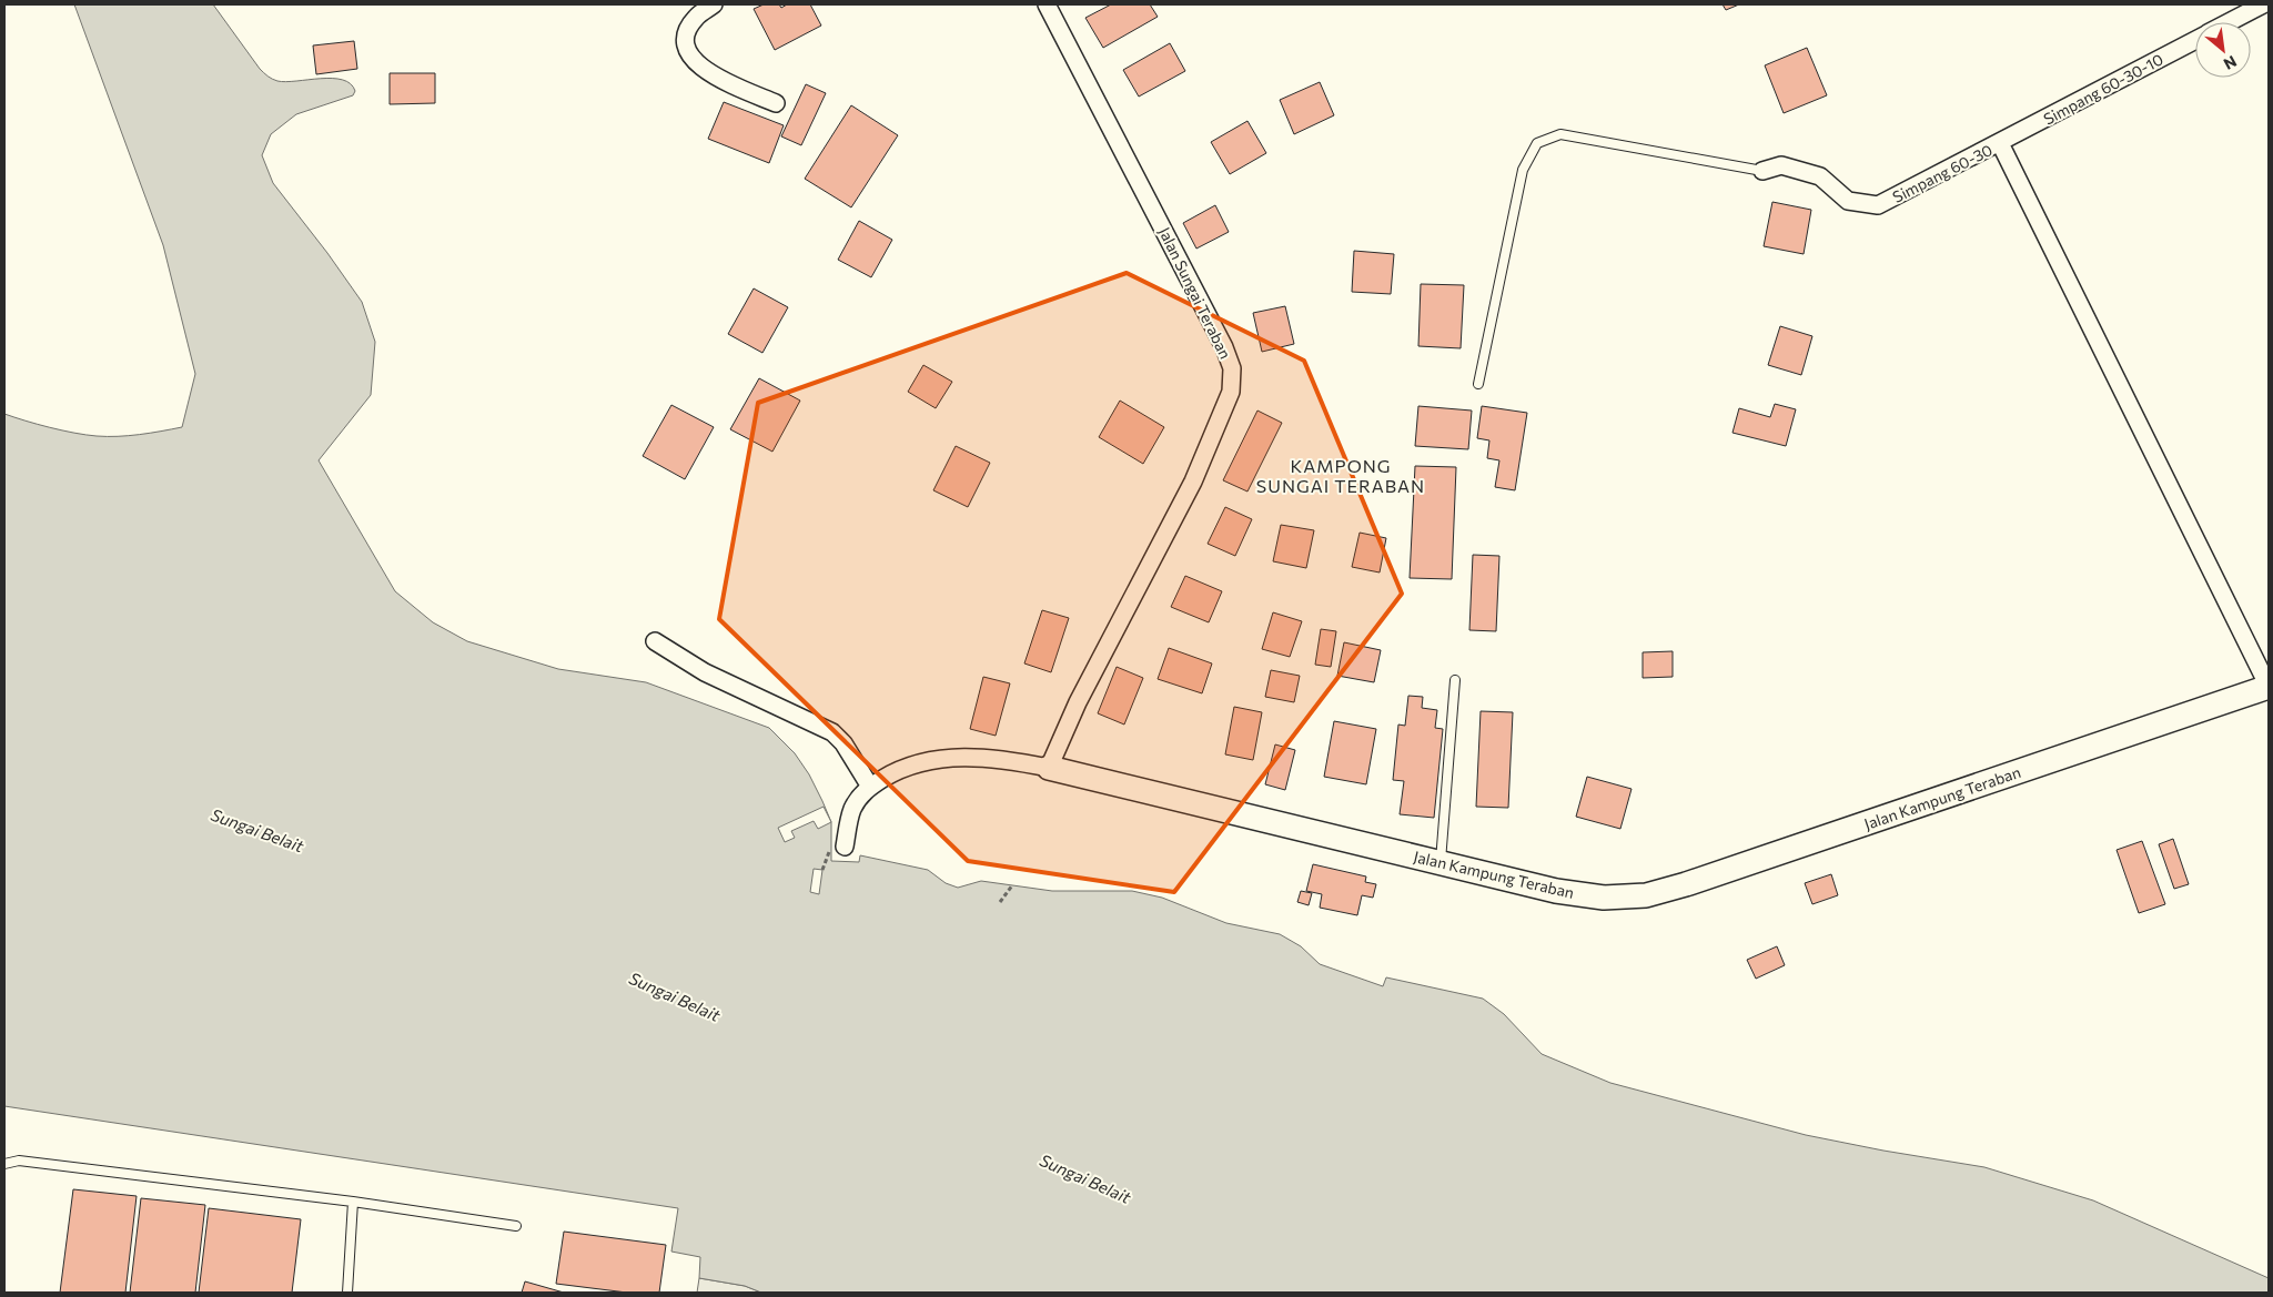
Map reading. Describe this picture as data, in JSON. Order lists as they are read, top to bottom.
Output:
{
  "streets": {
    "street": [
      "Simpang 60-30-10",
      "Simpang 60-30",
      "Jalan Sungai Teraban",
      "Jalan Kampung Teraban"
    ]
  },
  "crossings": [
    ["Simpang 60-30-10", "Simpang 60-30"],
    ["Jalan Sungai Teraban", "Jalan Kampung Teraban"]
  ],
  "districts": ["KAMPONG SUNGAI TERABAN"],
  "water": ["Sungai Belait"],
  "north": "bottom right"
}
